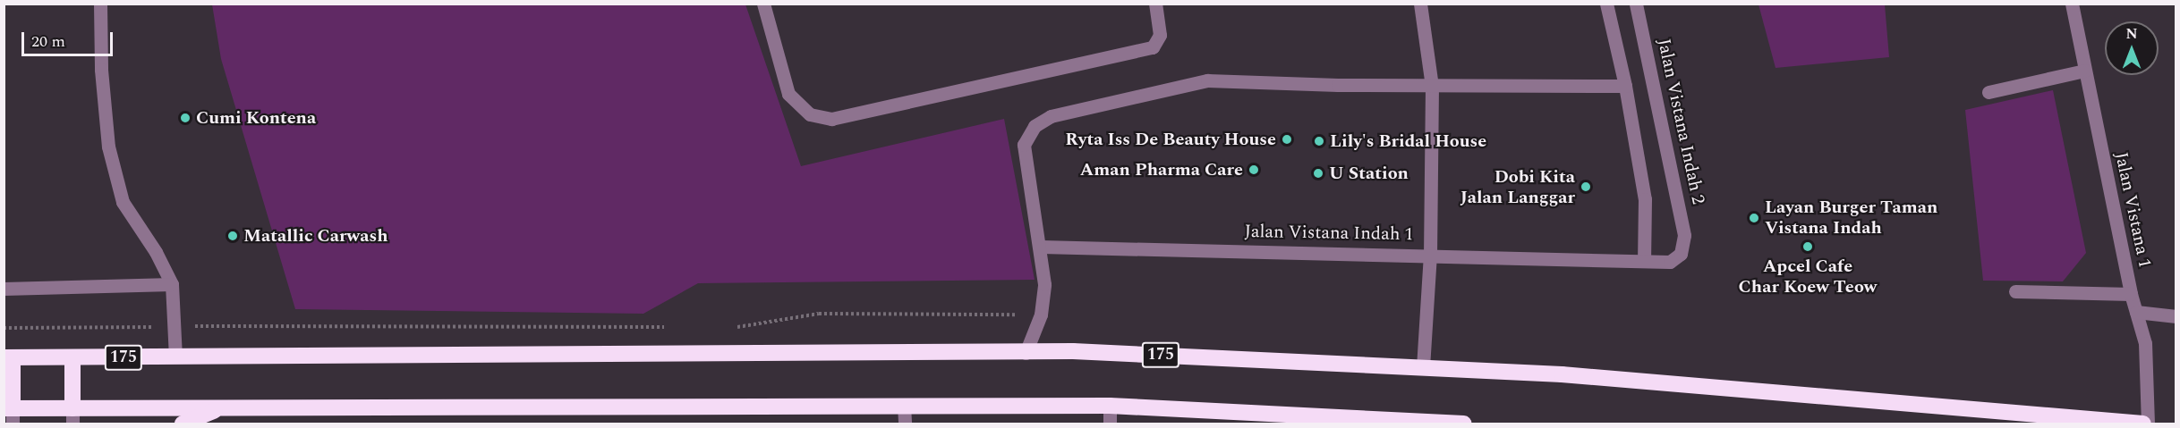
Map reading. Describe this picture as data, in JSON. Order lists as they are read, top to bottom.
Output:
{
  "streets": {
    "highway": ["175"],
    "street": ["Jalan Vistana Indah 2", "Jalan Vistana 1", "Jalan Vistana Indah 1"]
  },
  "places": [
    "Cumi Kontena",
    "Ryta Iss De Beauty House",
    "Lily's Bridal House",
    "Aman Pharma Care",
    "U Station",
    "Dobi Kita Jalan Langgar",
    "Layan Burger Taman Vistana Indah",
    "Matallic Carwash",
    "Apcel Cafe Char Koew Teow"
  ],
  "scale_bar": "20 m",
  "north": "top"
}
